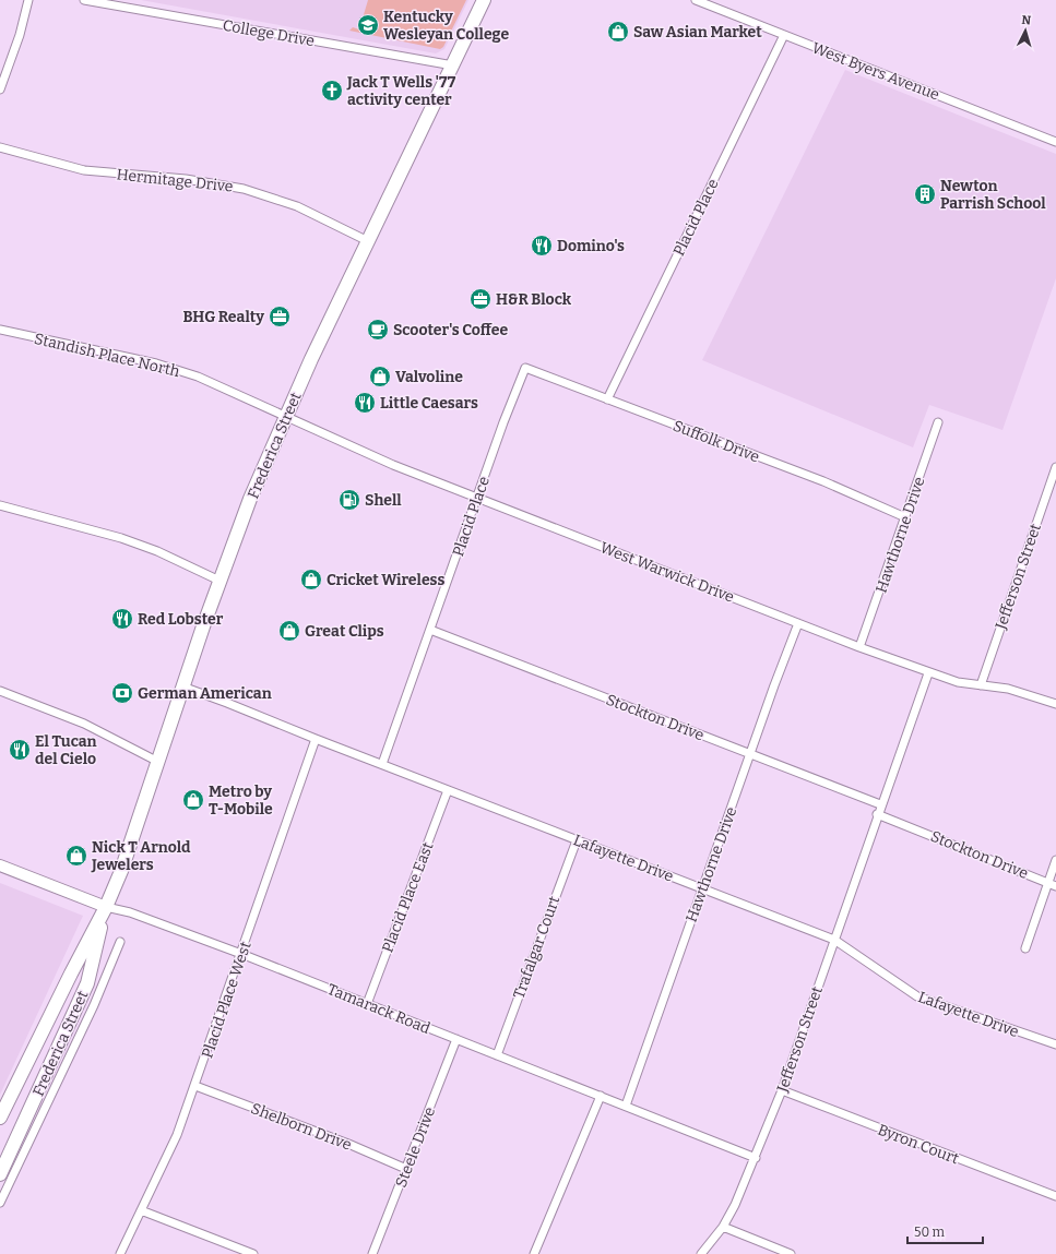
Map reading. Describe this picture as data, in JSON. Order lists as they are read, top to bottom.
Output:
{
  "streets": {
    "main road": ["Frederica Street"],
    "street": [
      "College Drive",
      "West Byers Avenue",
      "Hermitage Drive",
      "Placid Place",
      "Standish Place North",
      "Suffolk Drive",
      "Hawthorne Drive",
      "West Warwick Drive",
      "Jefferson Street",
      "Stockton Drive",
      "Lafayette Drive",
      "Placid Place East",
      "Trafalgar Court",
      "Placid Place West",
      "Tamarack Road",
      "Shelborn Drive",
      "Byron Court",
      "Steele Drive"
    ]
  },
  "crossings": [
    ["College Drive", "Frederica Street"],
    ["West Byers Avenue", "Placid Place"],
    ["Hermitage Drive", "Frederica Street"],
    ["Placid Place", "Suffolk Drive"],
    ["Placid Place", "West Warwick Drive"],
    ["Placid Place", "Stockton Drive"],
    ["Placid Place", "Lafayette Drive"],
    ["Standish Place North", "Frederica Street"],
    ["Standish Place North", "West Warwick Drive"],
    ["Suffolk Drive", "Hawthorne Drive"],
    ["Frederica Street", "West Warwick Drive"],
    ["Frederica Street", "Lafayette Drive"],
    ["Frederica Street", "Tamarack Road"],
    ["Hawthorne Drive", "West Warwick Drive"],
    ["Hawthorne Drive", "Stockton Drive"],
    ["Hawthorne Drive", "Lafayette Drive"],
    ["Hawthorne Drive", "Tamarack Road"],
    ["West Warwick Drive", "Jefferson Street"],
    ["Jefferson Street", "Stockton Drive"],
    ["Jefferson Street", "Lafayette Drive"],
    ["Jefferson Street", "Tamarack Road"],
    ["Jefferson Street", "Byron Court"],
    ["Lafayette Drive", "Placid Place East"],
    ["Lafayette Drive", "Trafalgar Court"],
    ["Lafayette Drive", "Placid Place West"],
    ["Placid Place East", "Tamarack Road"],
    ["Trafalgar Court", "Tamarack Road"],
    ["Placid Place West", "Tamarack Road"],
    ["Placid Place West", "Shelborn Drive"],
    ["Tamarack Road", "Steele Drive"],
    ["Shelborn Drive", "Steele Drive"]
  ],
  "places": {
    "school or university": ["Kentucky Wesleyan College"],
    "shop": [
      "Saw Asian Market",
      "Valvoline",
      "Cricket Wireless",
      "Great Clips",
      "Metro by T-Mobile",
      "Nick T Arnold Jewelers"
    ],
    "church": ["Jack T Wells '77 activity center"],
    "building": ["Newton Parrish School"],
    "restaurant": [
      "Domino's",
      "Little Caesars",
      "Red Lobster",
      "El Tucan del Cielo"
    ],
    "office": ["H&R Block", "BHG Realty"],
    "cafe": ["Scooter's Coffee"],
    "fuel station": ["Shell"],
    "bank": ["German American"]
  },
  "scale_bar": "50 m",
  "north": "top"
}
